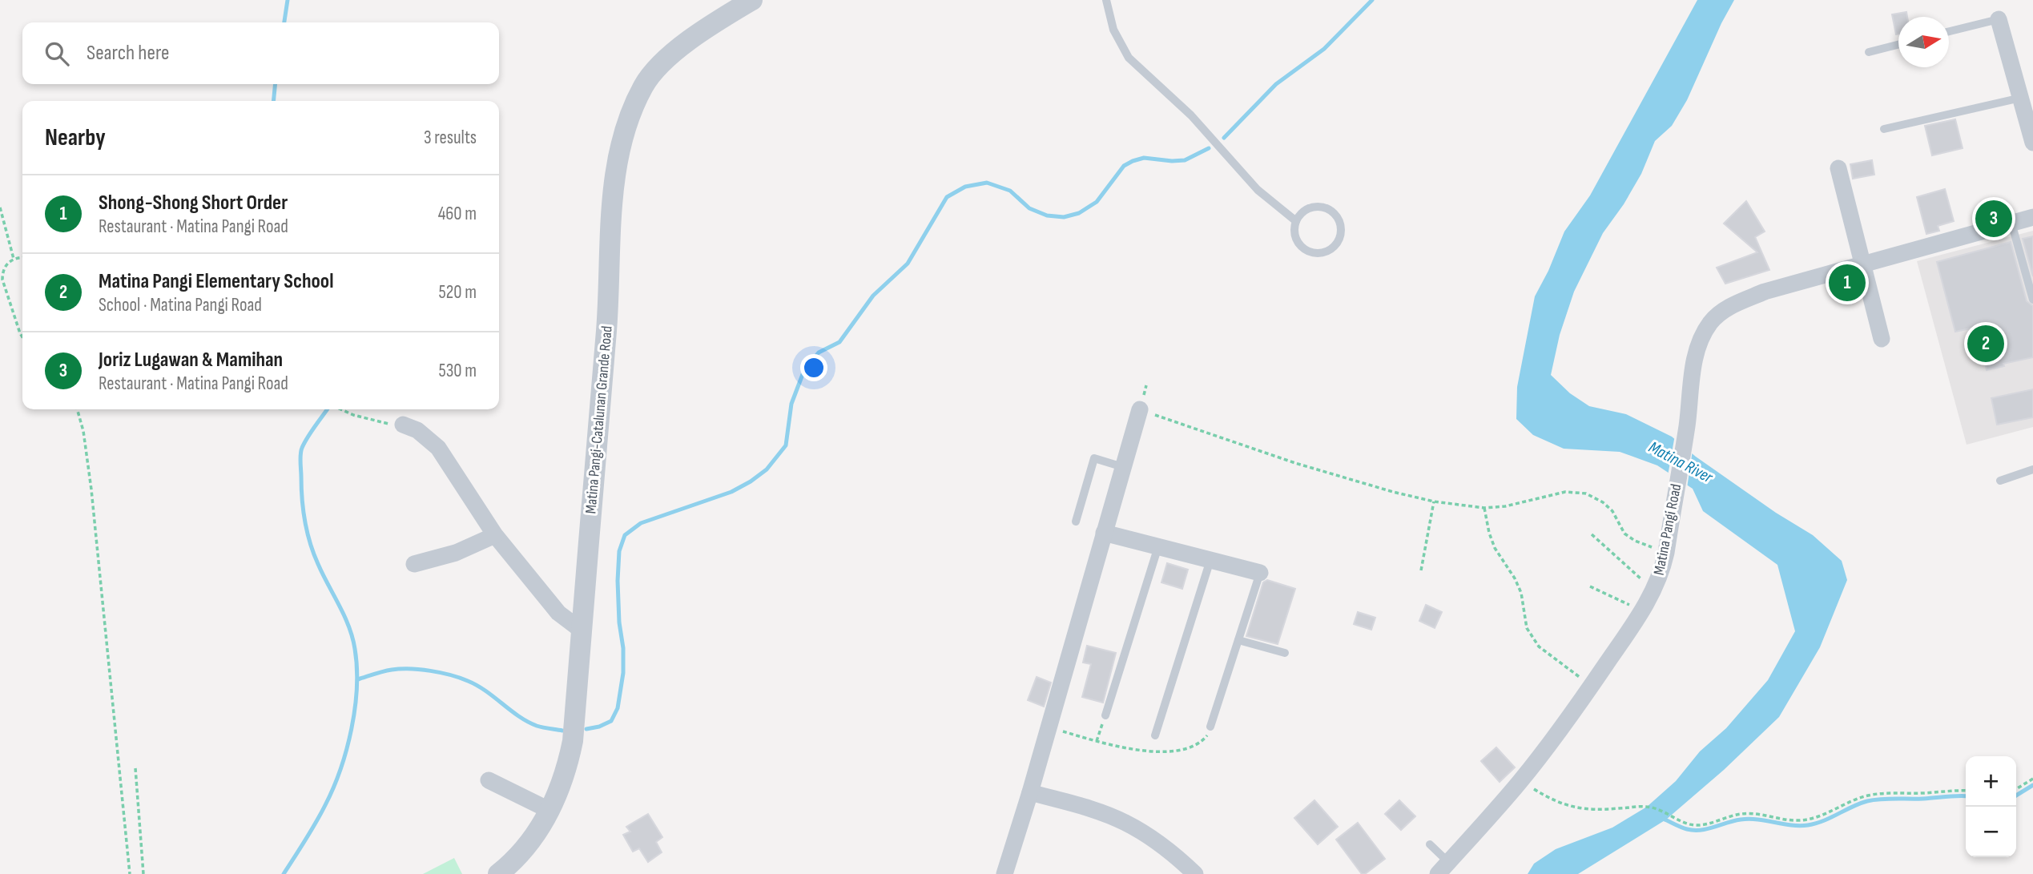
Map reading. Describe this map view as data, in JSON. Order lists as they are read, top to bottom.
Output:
{
  "streets": {
    "street": ["Matina Pangi-Catalunan Grande Road", "Matina Pangi Road"]
  },
  "water": ["Matina River"],
  "north": "right",
  "page": {
    "search": "Search here",
    "heading": ["Nearby", "3 results"],
    "list": [
      {
        "mark": "1",
        "name": "Shong-Shong Short Order",
        "note": "Restaurant · Matina Pangi Road",
        "value": "460 m"
      },
      {
        "mark": "2",
        "name": "Matina Pangi Elementary School",
        "note": "School · Matina Pangi Road",
        "value": "520 m"
      },
      {
        "mark": "3",
        "name": "Joriz Lugawan & Mamihan",
        "note": "Restaurant · Matina Pangi Road",
        "value": "530 m"
      }
    ],
    "pins": ["3", "1", "2"],
    "map_buttons": ["+", "−"]
  }
}
